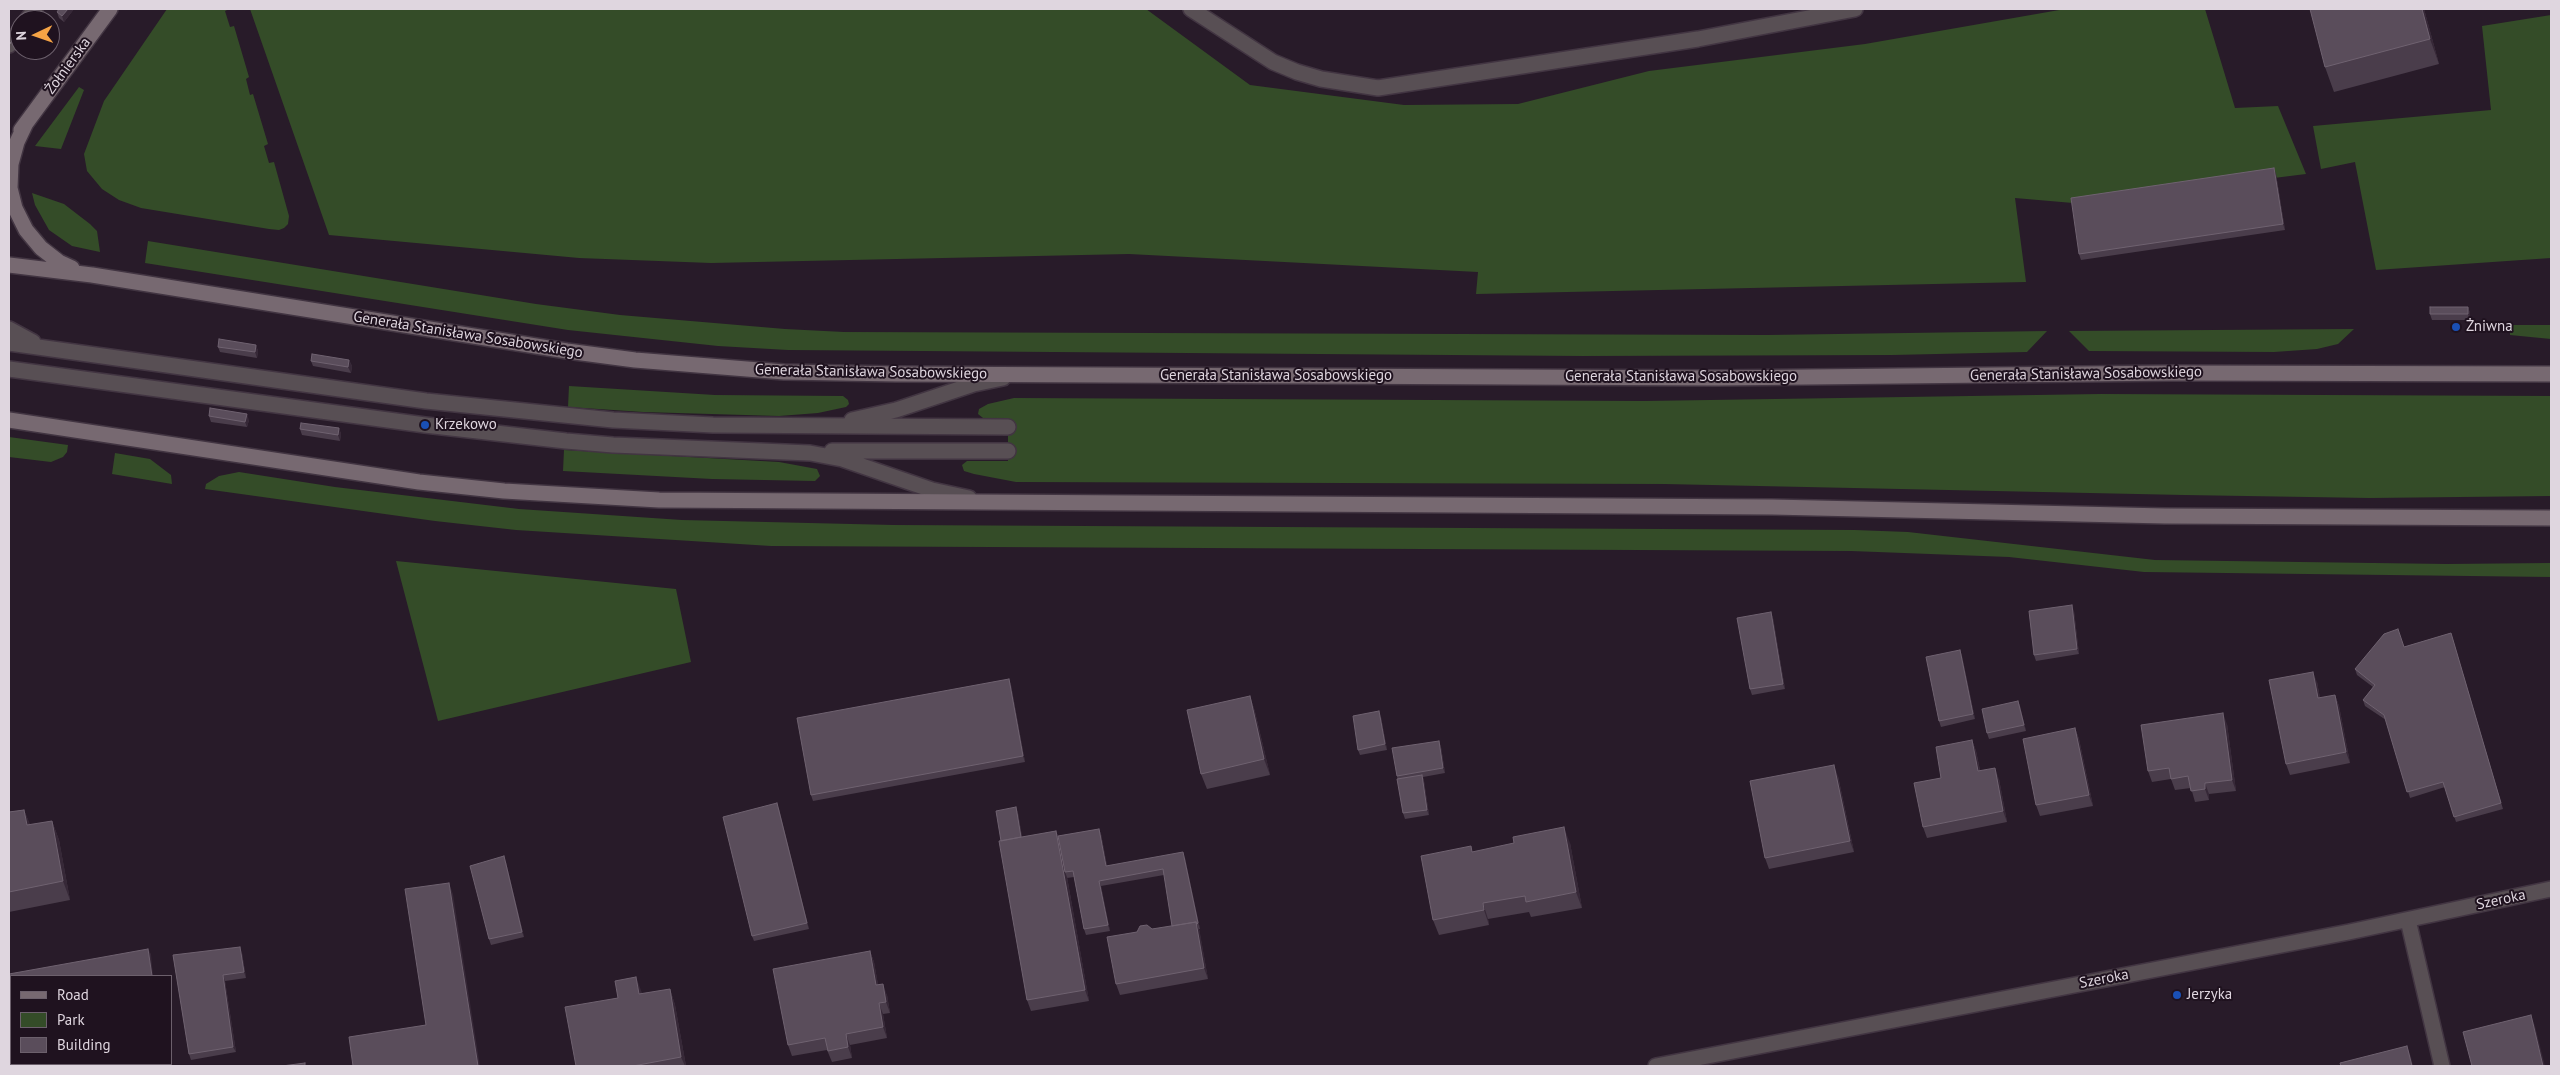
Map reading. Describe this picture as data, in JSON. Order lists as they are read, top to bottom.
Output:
{
  "streets": {
    "main road": ["Żołnierska", "Generała Stanisława Sosabowskiego"],
    "street": ["Szeroka"]
  },
  "crossings": [
    ["Żołnierska", "Generała Stanisława Sosabowskiego"]
  ],
  "places": ["Żniwna", "Krzekowo", "Jerzyka"],
  "legend": ["Road", "Park", "Building"],
  "north": "left"
}
